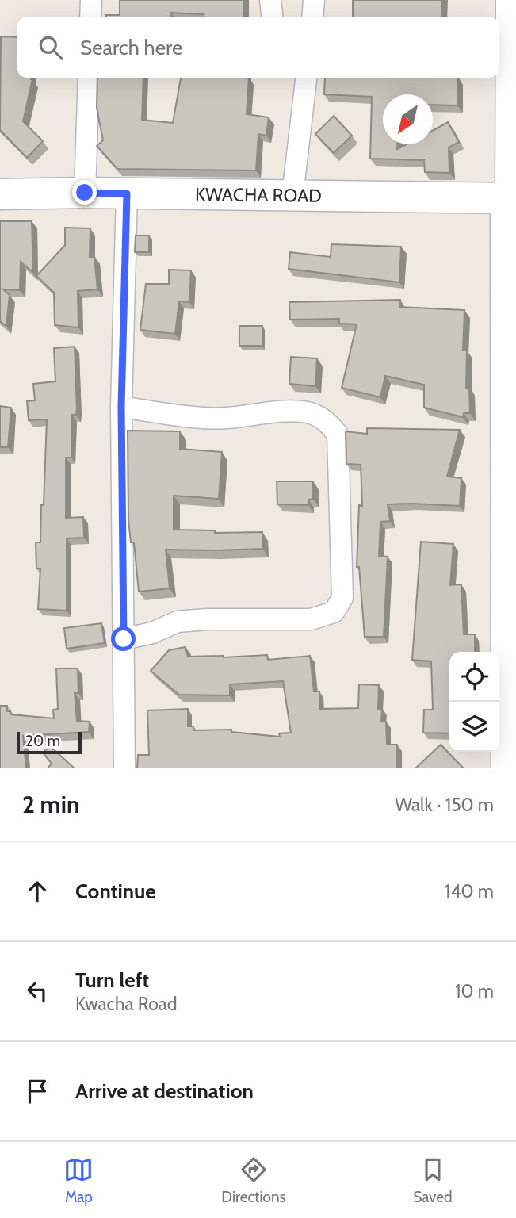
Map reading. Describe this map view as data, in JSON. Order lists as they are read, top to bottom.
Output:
{
  "streets": {
    "street": ["KWACHA ROAD"]
  },
  "scale_bar": "20 m",
  "north": "bottom left",
  "page": {
    "search": "Search here",
    "scale": "20 m",
    "heading": ["2 min", "Walk · 150 m"],
    "list": [
      ["Continue", "140 m"],
      ["Turn left", "Kwacha Road", "10 m"],
      "Arrive at destination"
    ],
    "nav": ["Map", "Directions", "Saved"]
  }
}
